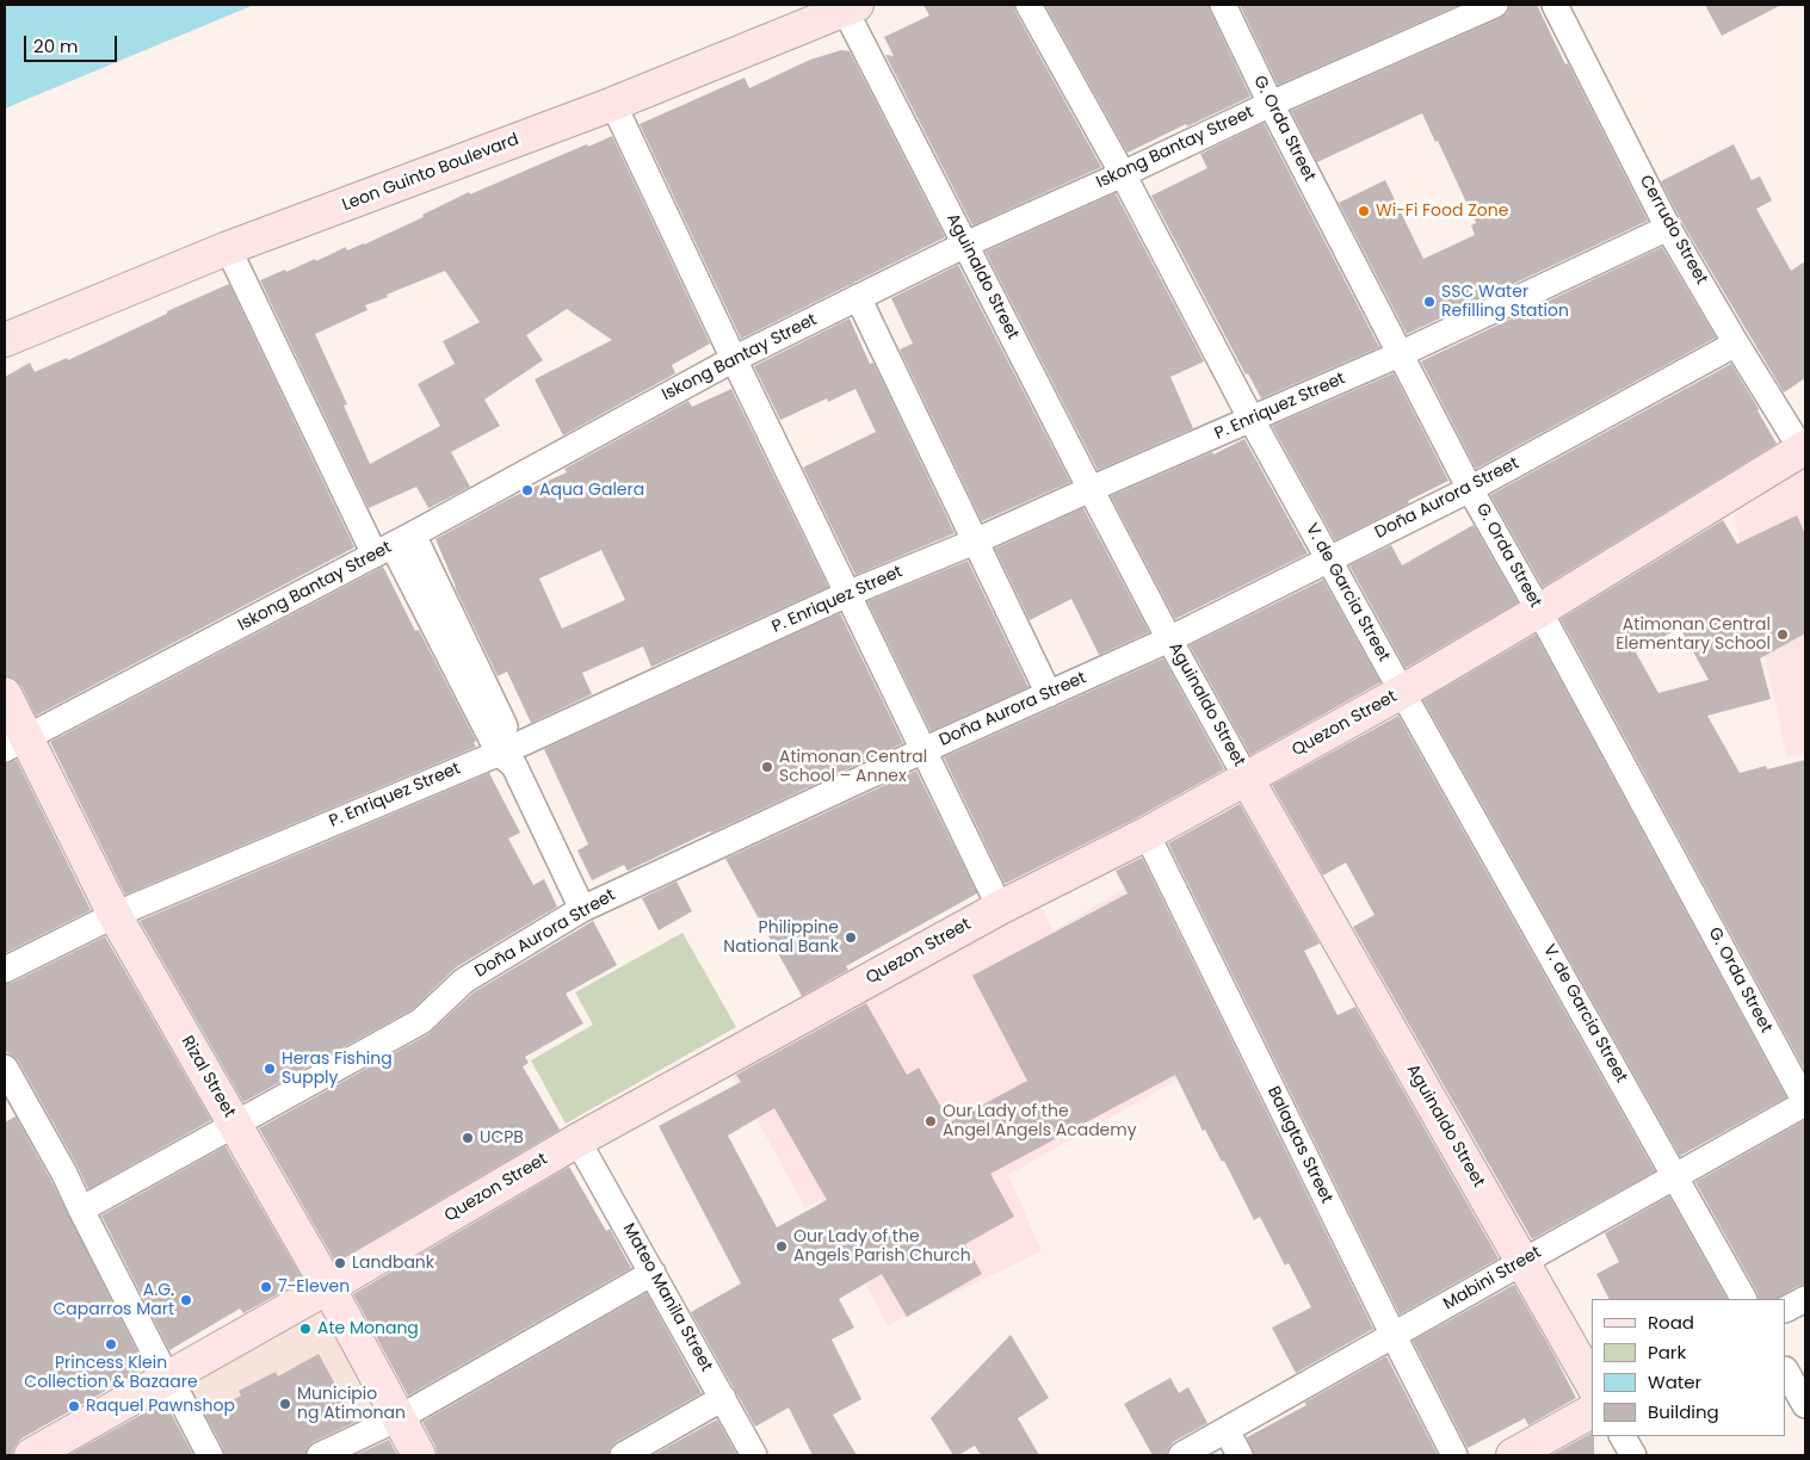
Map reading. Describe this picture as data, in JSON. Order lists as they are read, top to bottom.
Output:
{
  "streets": {
    "street": [
      "G. Orda Street",
      "Iskong Bantay Street",
      "Leon Guinto Boulevard",
      "Cerrudo Street",
      "Aguinaldo Street",
      "P. Enriquez Street",
      "Doña Aurora Street",
      "V. de Garcia Street",
      "Quezon Street",
      "Rizal Street",
      "Balagtas Street",
      "Mabini Street",
      "Mateo Manila Street"
    ]
  },
  "crossings": [
    ["G. Orda Street", "Iskong Bantay Street"],
    ["G. Orda Street", "P. Enriquez Street"],
    ["G. Orda Street", "Doña Aurora Street"],
    ["G. Orda Street", "Quezon Street"],
    ["G. Orda Street", "Mabini Street"],
    ["Iskong Bantay Street", "Aguinaldo Street"],
    ["Iskong Bantay Street", "V. de Garcia Street"],
    ["Iskong Bantay Street", "Rizal Street"],
    ["Leon Guinto Boulevard", "Aguinaldo Street"],
    ["Cerrudo Street", "P. Enriquez Street"],
    ["Cerrudo Street", "Doña Aurora Street"],
    ["Cerrudo Street", "Quezon Street"],
    ["Aguinaldo Street", "P. Enriquez Street"],
    ["Aguinaldo Street", "Doña Aurora Street"],
    ["Aguinaldo Street", "Quezon Street"],
    ["Aguinaldo Street", "Mabini Street"],
    ["P. Enriquez Street", "V. de Garcia Street"],
    ["P. Enriquez Street", "Rizal Street"],
    ["Doña Aurora Street", "V. de Garcia Street"],
    ["Doña Aurora Street", "Rizal Street"],
    ["V. de Garcia Street", "Quezon Street"],
    ["V. de Garcia Street", "Mabini Street"],
    ["Quezon Street", "Rizal Street"],
    ["Quezon Street", "Balagtas Street"],
    ["Quezon Street", "Mateo Manila Street"],
    ["Balagtas Street", "Mabini Street"]
  ],
  "places": [
    "Wi-Fi Food Zone",
    "SSC Water Refilling Station",
    "Aqua Galera",
    "Atimonan Central Elementary School",
    "Atimonan Central School – Annex",
    "Philippine National Bank",
    "Heras Fishing Supply",
    "Our Lady of the Angel Angels Academy",
    "UCPB",
    "Our Lady of the Angels Parish Church",
    "Landbank",
    "7-Eleven",
    "A.G. Caparros Mart",
    "Ate Monang",
    "Princess Klein Collection & Bazaare",
    "Municipio ng Atimonan",
    "Raquel Pawnshop"
  ],
  "legend": [
    "Road",
    "Park",
    "Water",
    "Building"
  ],
  "scale_bar": "20 m"
}
